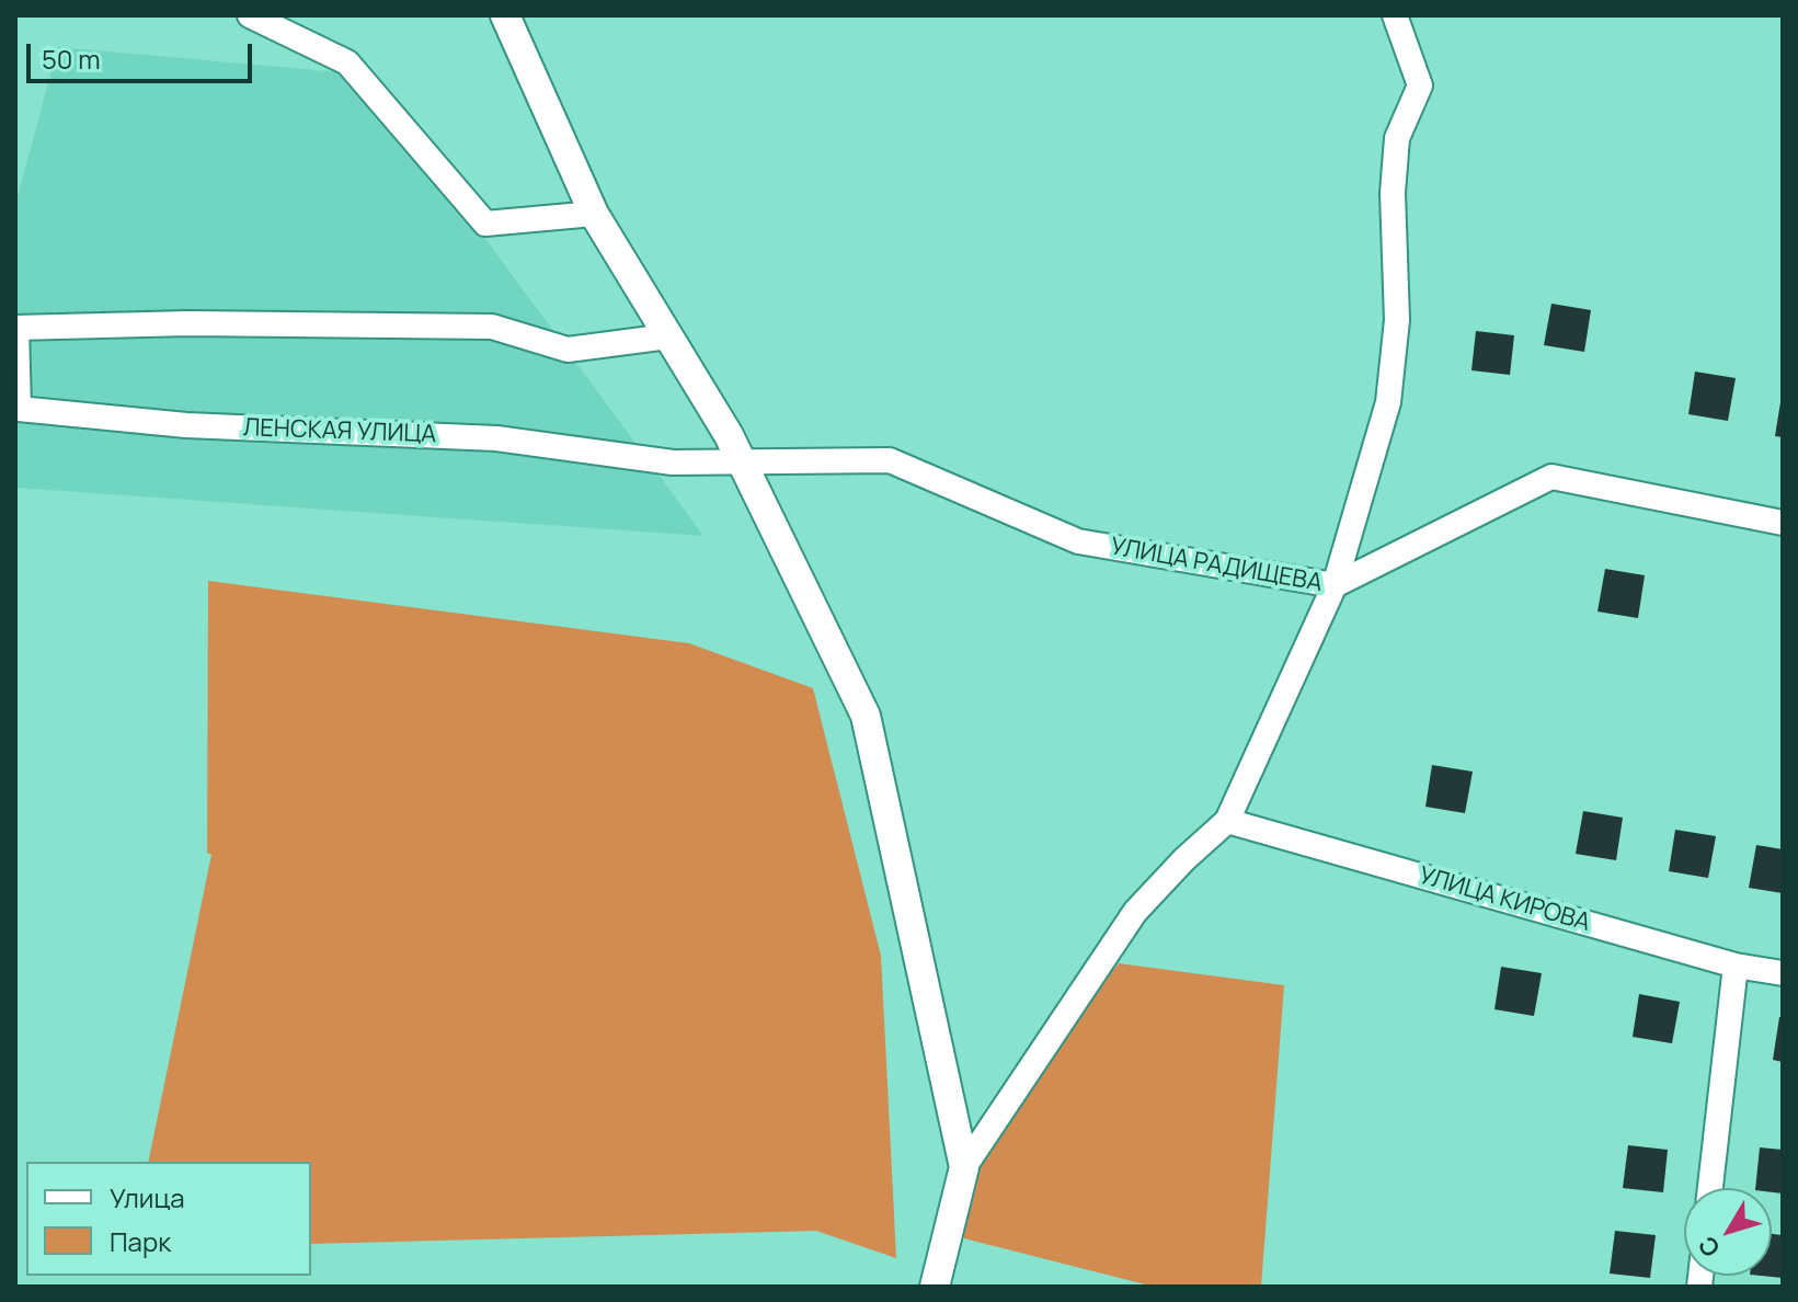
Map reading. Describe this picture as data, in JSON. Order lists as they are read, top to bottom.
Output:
{
  "streets": {
    "street": ["ЛЕНСКАЯ УЛИЦА", "УЛИЦА РАДИЩЕВА", "УЛИЦА КИРОВА"]
  },
  "crossings": [
    ["ЛЕНСКАЯ УЛИЦА", "УЛИЦА РАДИЩЕВА"]
  ],
  "legend": ["Улица", "Парк"],
  "scale_bar": "50 m",
  "north": "bottom left"
}
